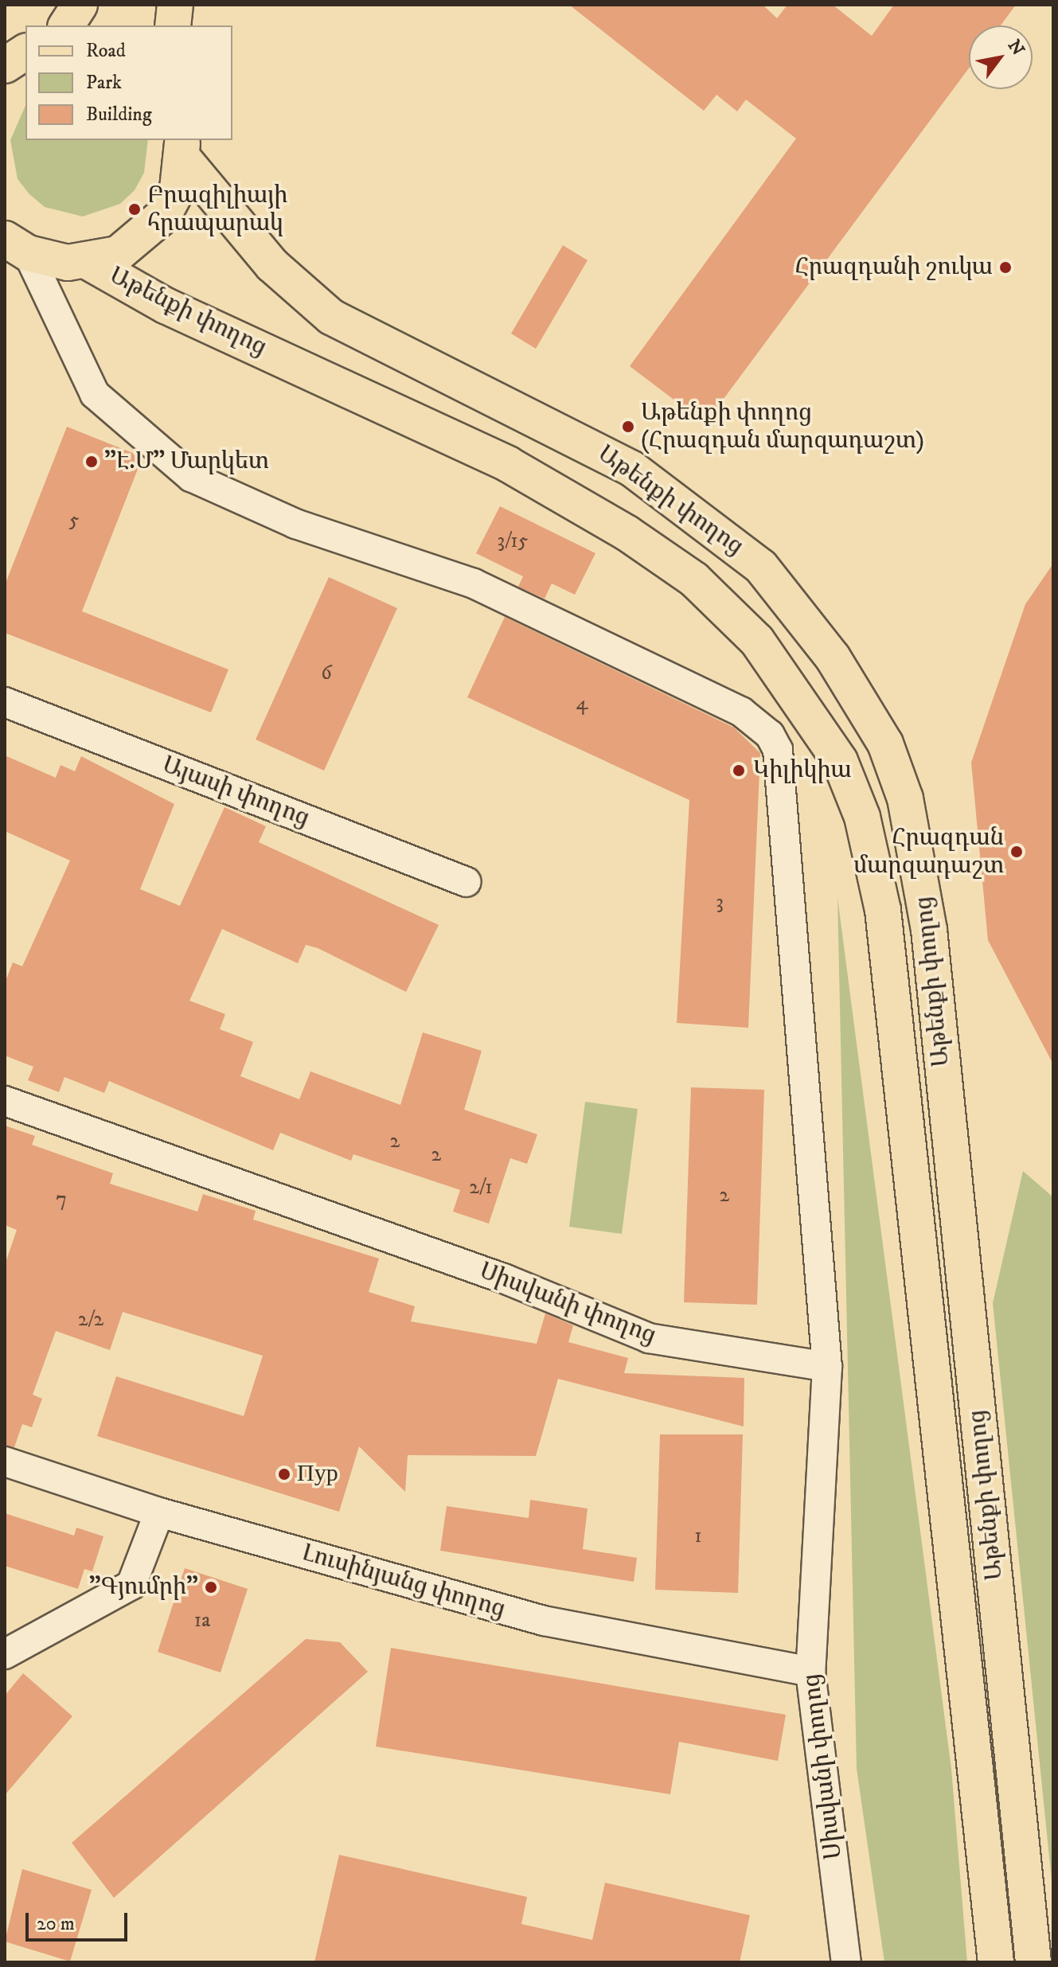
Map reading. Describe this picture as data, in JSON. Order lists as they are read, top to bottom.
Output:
{
  "streets": {
    "main road": ["Աթենքի փողոց"],
    "street": ["Այասի փողոց", "Սիսվանի փողոց", "Լուսինյանց փողոց"]
  },
  "crossings": [
    ["Սիսվանի փողոց", "Լուսինյանց փողոց"]
  ],
  "places": [
    "Բրազիլիայի հրապարակ",
    "Հրազդանի շուկա",
    "Աթենքի փողոց (Հրազդան մարզադաշտ)",
    "\"Է.Մ\" Մարկետ",
    "Կիլիկիա",
    "Հրազդան մարզադաշտ",
    "Пур",
    "\"Գյումրի\""
  ],
  "house_numbers": [
    "5",
    "3/15",
    "6",
    "4",
    "3",
    "2",
    "2",
    "2/1",
    "2",
    "7",
    "2/2",
    "1",
    "1a"
  ],
  "legend": ["Road", "Park", "Building"],
  "scale_bar": "20 m",
  "north": "top right"
}
